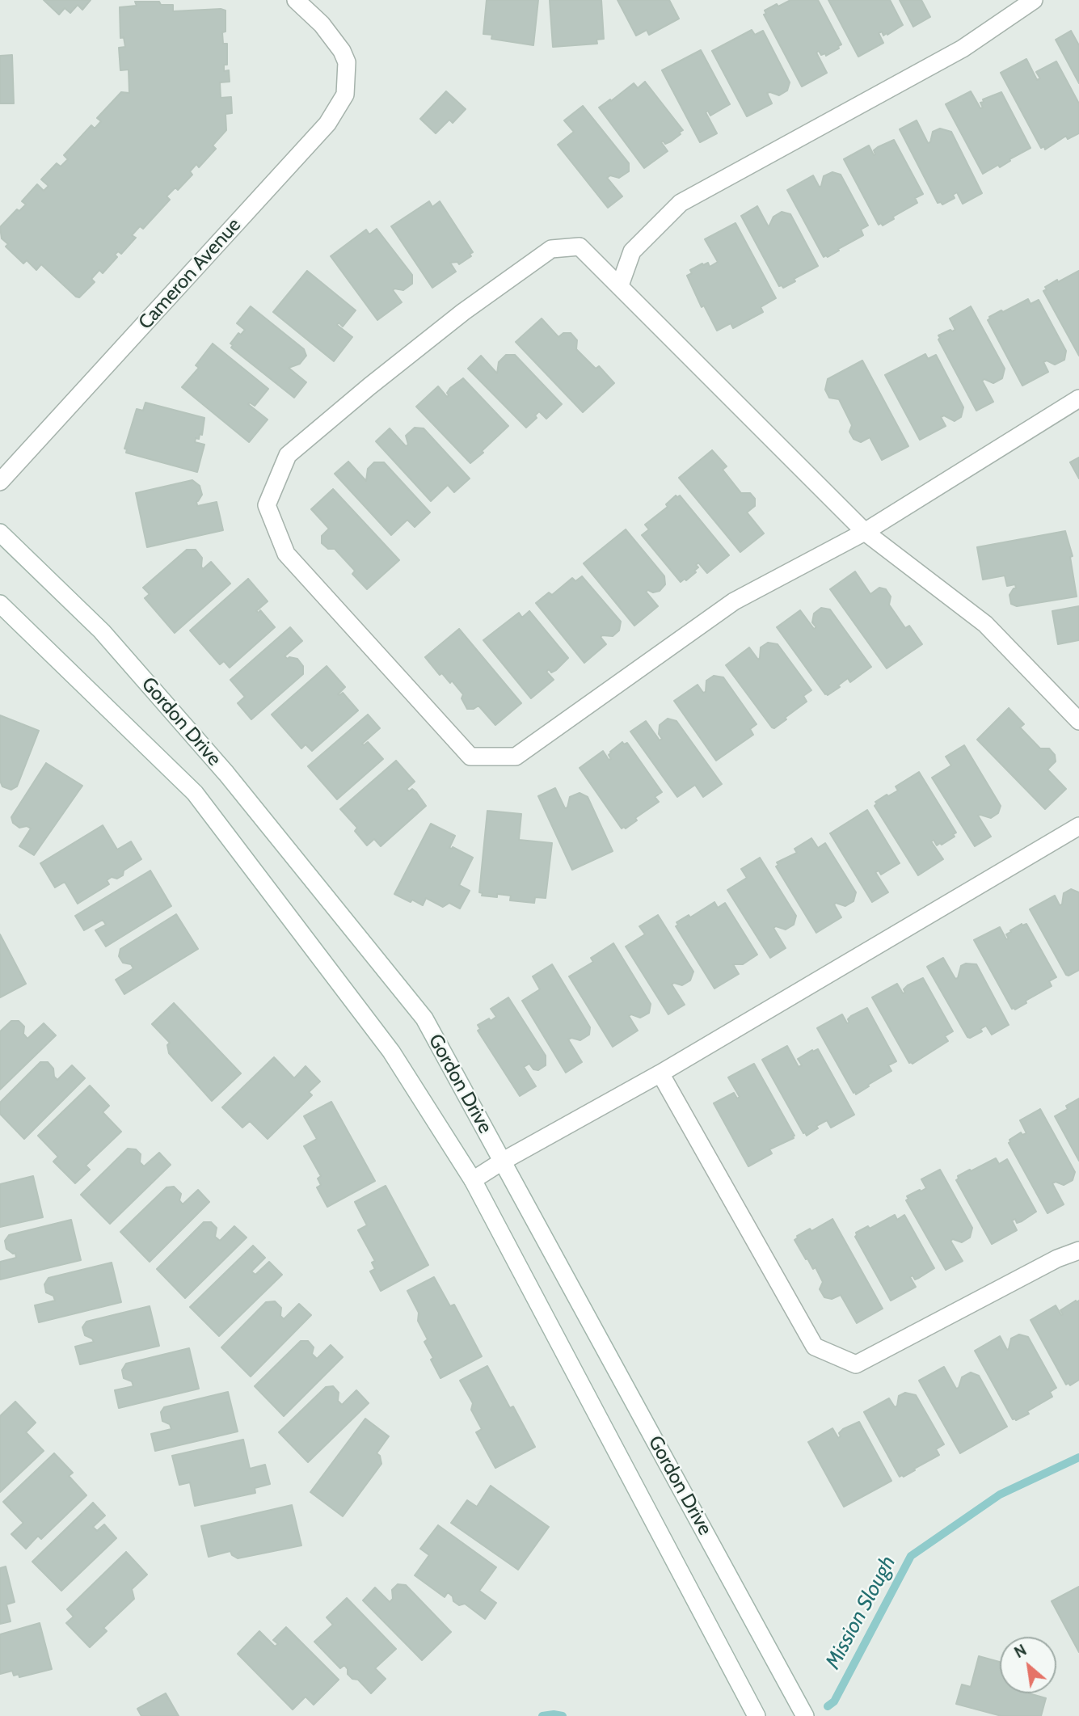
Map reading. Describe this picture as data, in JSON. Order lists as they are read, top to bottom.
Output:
{
  "streets": {
    "street": ["Cameron Avenue", "Gordon Drive"]
  },
  "water": ["Mission Slough"],
  "north": "top left"
}
